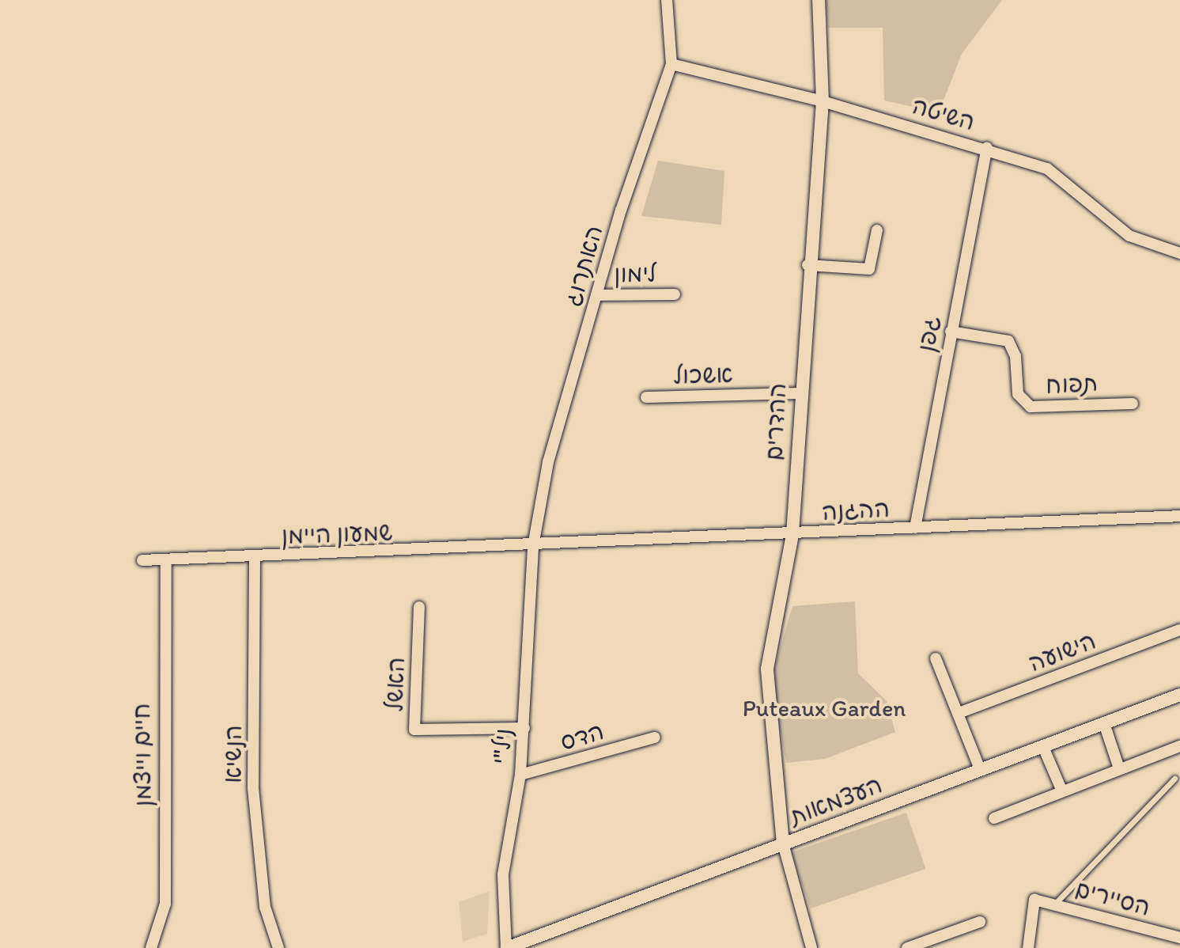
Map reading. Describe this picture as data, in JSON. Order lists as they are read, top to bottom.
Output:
{
  "streets": {
    "street": [
      "השיטה",
      "האתרוג",
      "לימון",
      "גפן",
      "אשכול",
      "תפוח",
      "ההדרים",
      "ההגנה",
      "שמעון היימן",
      "הישועה",
      "האשל",
      "הדס",
      "ניל\"י",
      "הנשיא",
      "חיים וייצמן",
      "העצמאות",
      "הסיירים"
    ]
  },
  "crossings": [
    ["השיטה", "האתרוג"],
    ["השיטה", "גפן"],
    ["השיטה", "ההדרים"],
    ["האתרוג", "לימון"],
    ["האתרוג", "ההגנה"],
    ["האתרוג", "שמעון היימן"],
    ["האתרוג", "ניל\"י"],
    ["גפן", "תפוח"],
    ["גפן", "ההגנה"],
    ["אשכול", "ההדרים"],
    ["ההדרים", "ההגנה"],
    ["ההדרים", "העצמאות"],
    ["ההגנה", "שמעון היימן"],
    ["ההגנה", "ניל\"י"],
    ["שמעון היימן", "ניל\"י"],
    ["שמעון היימן", "הנשיא"],
    ["שמעון היימן", "חיים וייצמן"],
    ["האשל", "ניל\"י"],
    ["הדס", "ניל\"י"],
    ["ניל\"י", "העצמאות"]
  ],
  "parks": ["Puteaux Garden"]
}
